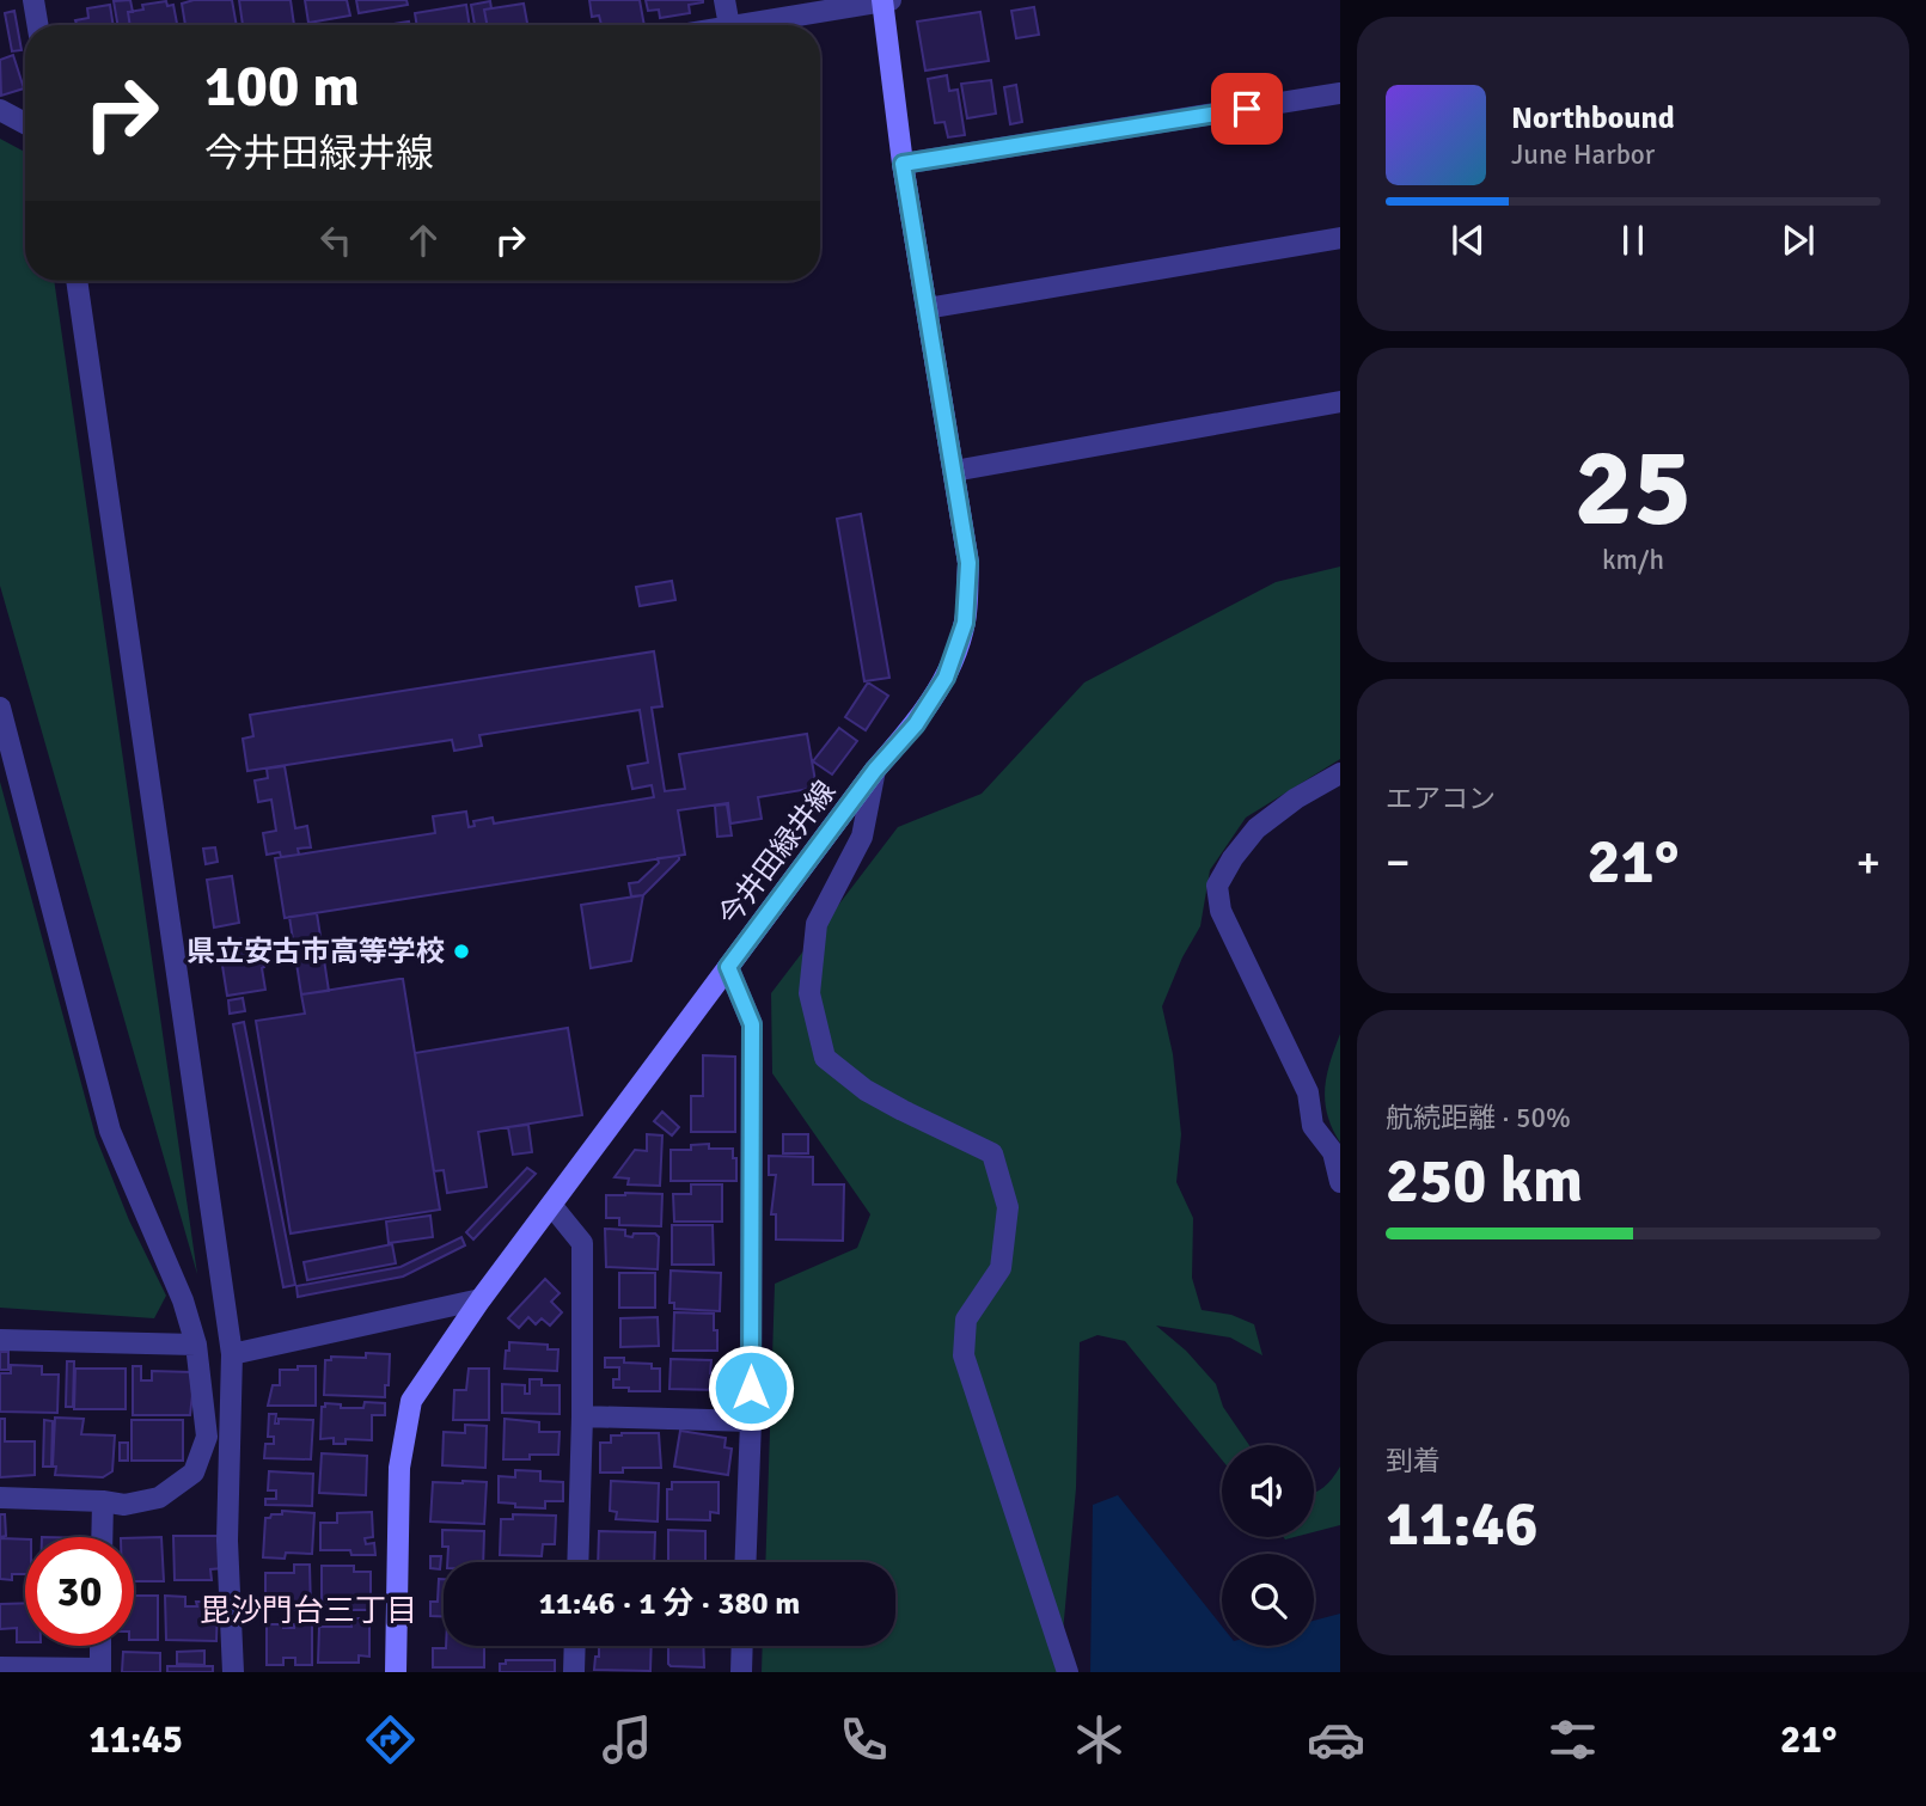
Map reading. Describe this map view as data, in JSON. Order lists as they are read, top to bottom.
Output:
{
  "streets": {
    "main road": ["今井田緑井線"]
  },
  "districts": ["毘沙門台三丁目"],
  "places": ["県立安古市高等学校"],
  "page": {
    "turn": ["100 m", "今井田緑井線"],
    "song": ["Northbound", "June Harbor"],
    "tile": [
      ["25", "km/h"],
      "エアコン",
      ["航続距離 · 50%", "250 km"],
      ["到着", "11:46"]
    ],
    "heat": ["−", "21°", "+"],
    "limit": "30",
    "trip": "11:46 · 1 分 · 380 m",
    "tabs": ["11:45", "21°"]
  }
}
